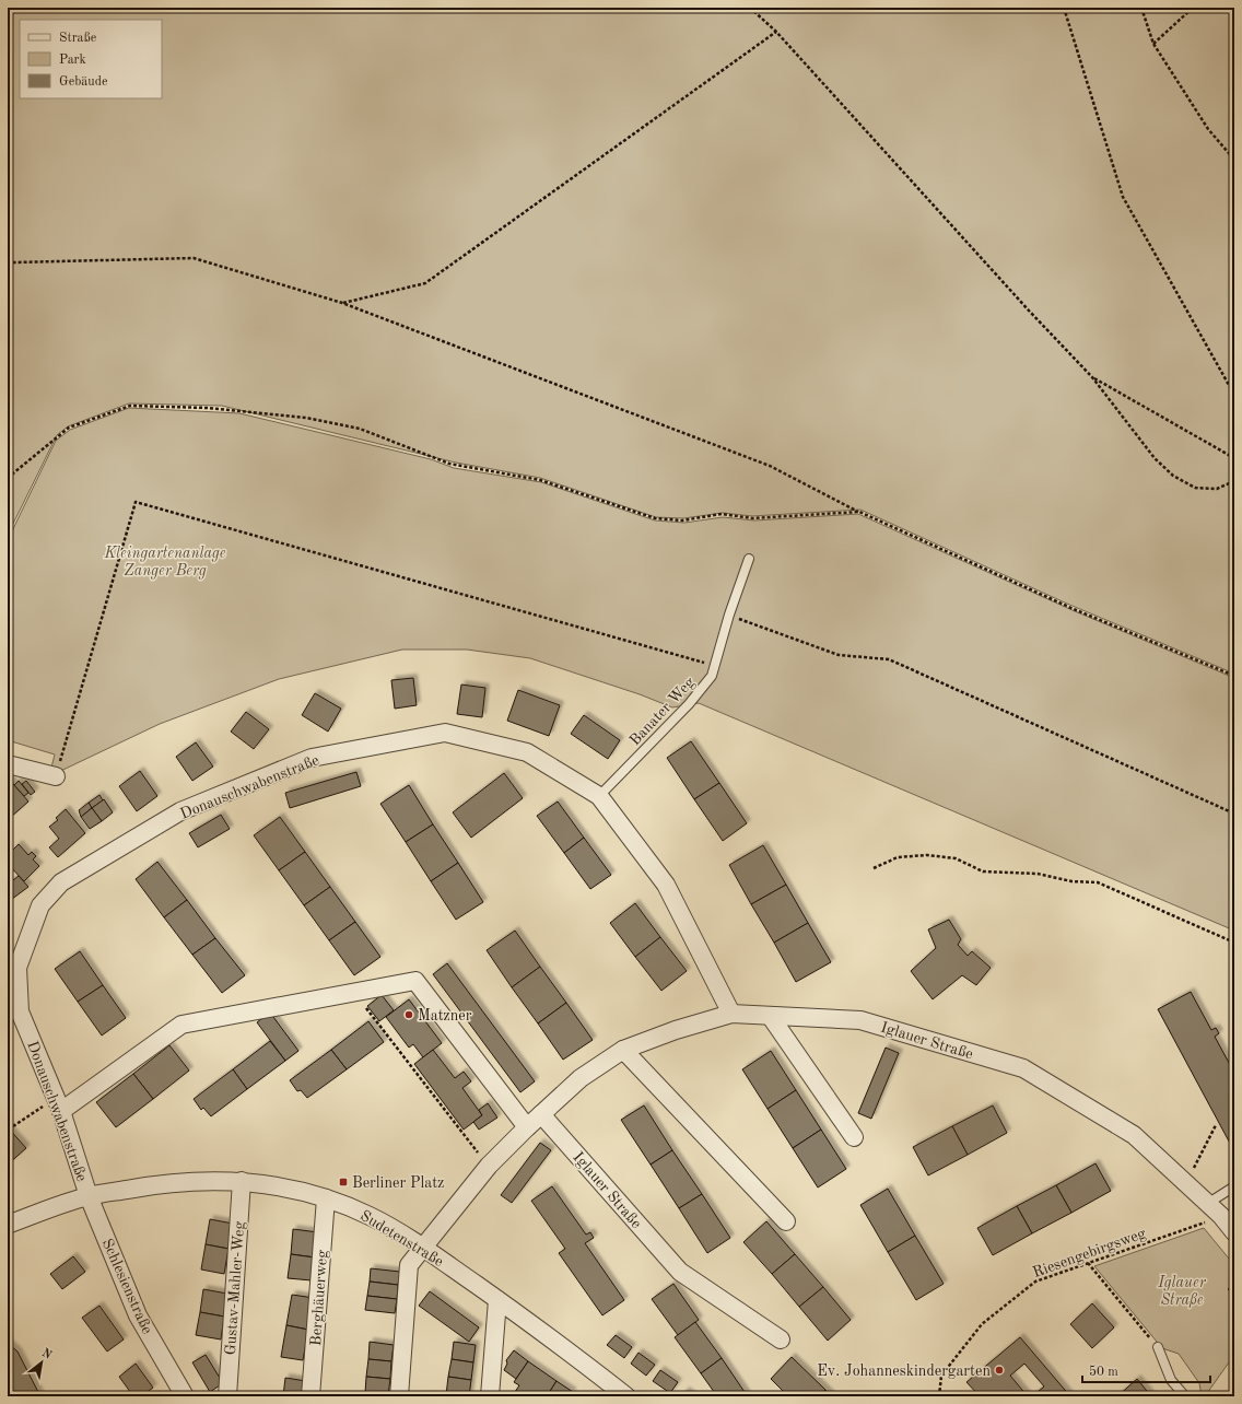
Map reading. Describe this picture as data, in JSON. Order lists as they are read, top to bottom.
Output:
{
  "streets": {
    "street": [
      "Donauschwabenstraße",
      "Iglauer Straße",
      "Sudetenstraße",
      "Schlesienstraße",
      "Gustav-Mahler-Weg",
      "Berghäuerweg"
    ],
    "lane": ["Banater Weg"],
    "path": ["Riesengebirgsweg"]
  },
  "crossings": [
    ["Banater Weg", "Donauschwabenstraße"],
    ["Donauschwabenstraße", "Iglauer Straße"],
    ["Donauschwabenstraße", "Sudetenstraße"],
    ["Donauschwabenstraße", "Schlesienstraße"],
    ["Iglauer Straße", "Sudetenstraße"],
    ["Iglauer Straße", "Riesengebirgsweg"],
    ["Sudetenstraße", "Schlesienstraße"],
    ["Sudetenstraße", "Gustav-Mahler-Weg"],
    ["Sudetenstraße", "Berghäuerweg"]
  ],
  "parks": ["Kleingartenanlage Zanger Berg", "Iglauer Straße"],
  "places": {
    "other": ["Matzner", "Ev. Johanneskindergarten"],
    "transit": ["Berliner Platz"]
  },
  "legend": ["Straße", "Park", "Gebäude"],
  "scale_bar": "50 m",
  "north": "top right"
}
